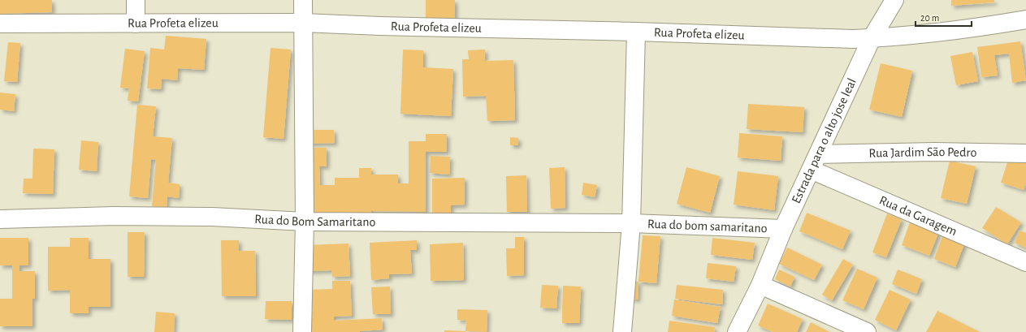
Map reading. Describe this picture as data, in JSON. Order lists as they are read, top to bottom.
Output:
{
  "streets": {
    "street": [
      "Rua Profeta elizeu",
      "Estrada para o alto jose leal",
      "Rua Jardim São Pedro",
      "Rua da Garagem",
      "Rua do Bom Samaritano",
      "Rua do bom samaritano"
    ]
  },
  "crossings": [
    ["Rua Profeta elizeu", "Estrada para o alto jose leal"],
    ["Estrada para o alto jose leal", "Rua Jardim São Pedro"],
    ["Estrada para o alto jose leal", "Rua da Garagem"],
    ["Estrada para o alto jose leal", "Rua do bom samaritano"],
    ["Rua do Bom Samaritano", "Rua do bom samaritano"]
  ],
  "scale_bar": "20 m"
}
